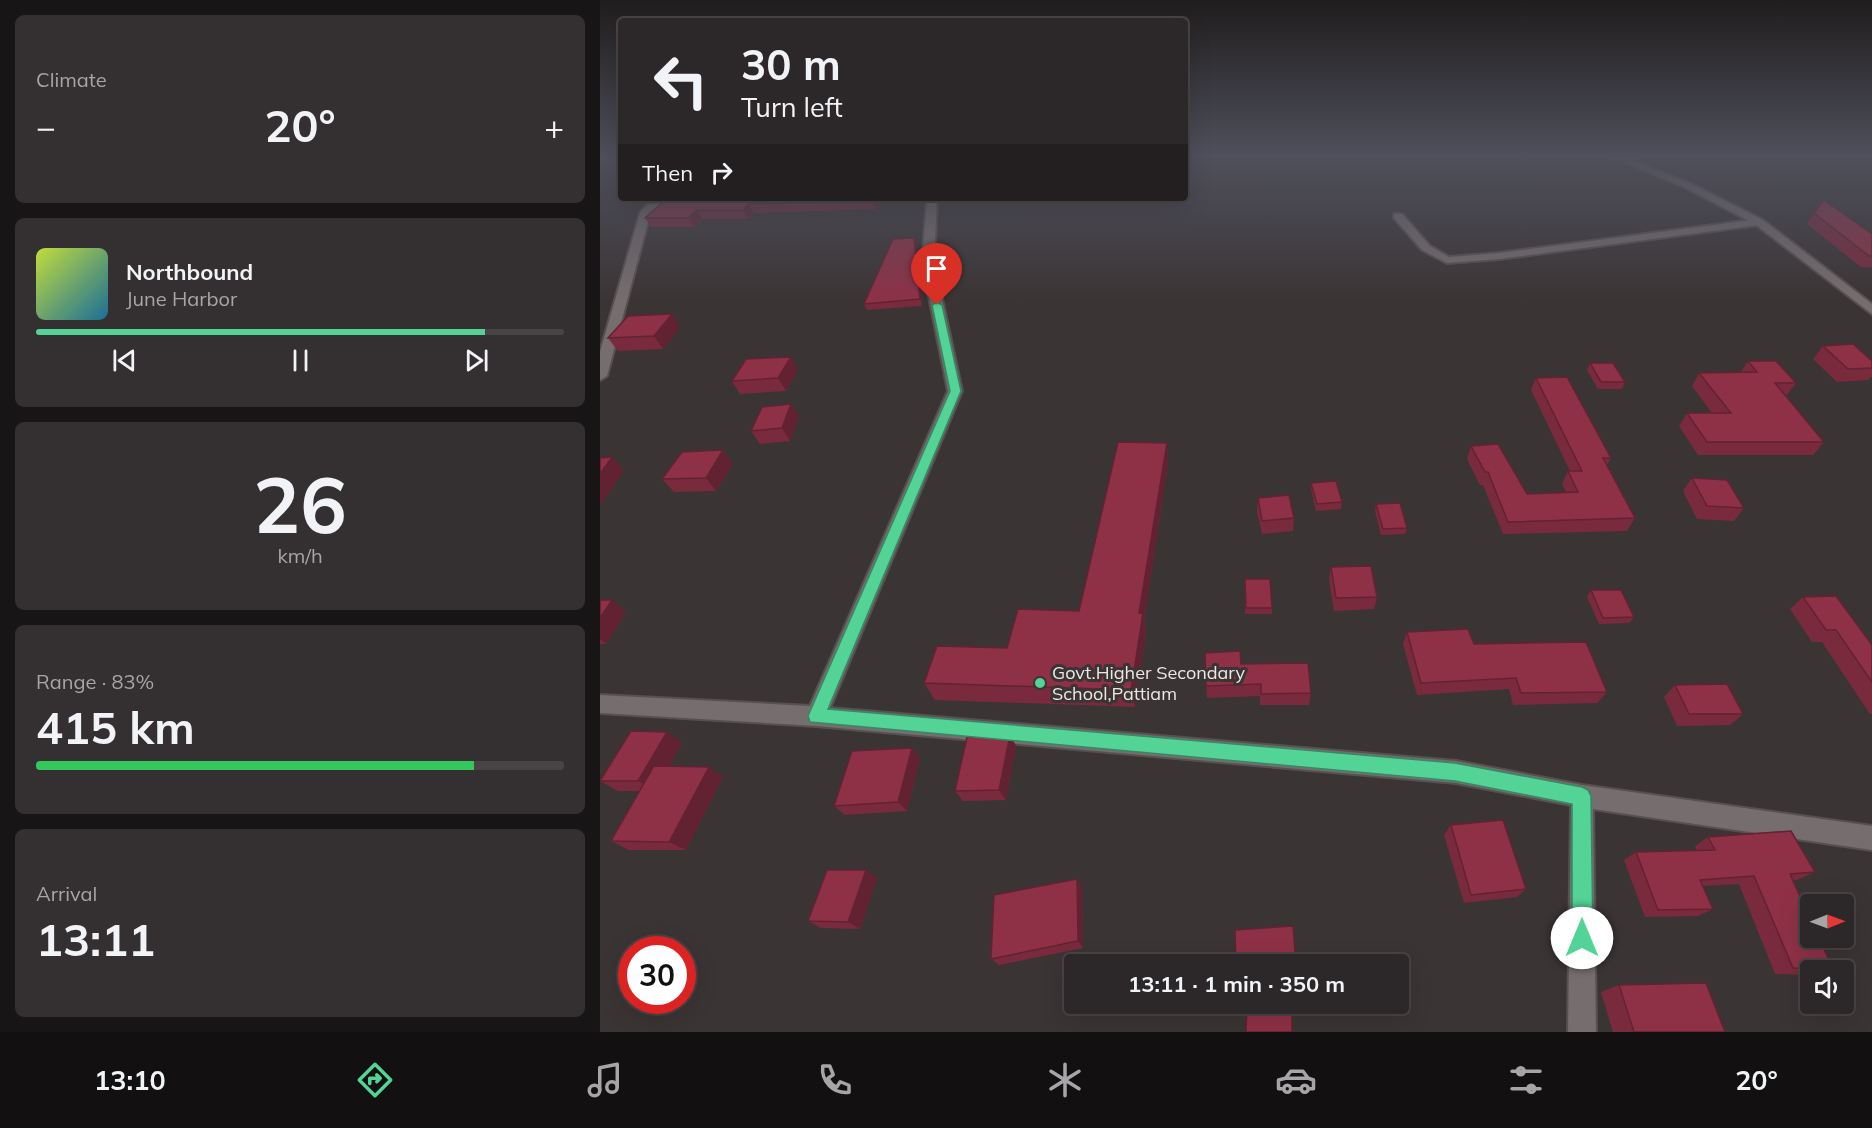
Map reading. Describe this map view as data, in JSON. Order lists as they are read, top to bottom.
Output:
{
  "places": ["Govt.Higher Secondary School,Pattiam"],
  "north": "right",
  "page": {
    "tile": [
      "Climate",
      ["26", "km/h"],
      ["Range · 83%", "415 km"],
      ["Arrival", "13:11"]
    ],
    "turn": ["30 m", "Turn left"],
    "heat": ["−", "20°", "+"],
    "then": "Then",
    "song": ["Northbound", "June Harbor"],
    "limit": "30",
    "trip": "13:11 · 1 min · 350 m",
    "tabs": ["13:10", "20°"]
  }
}
